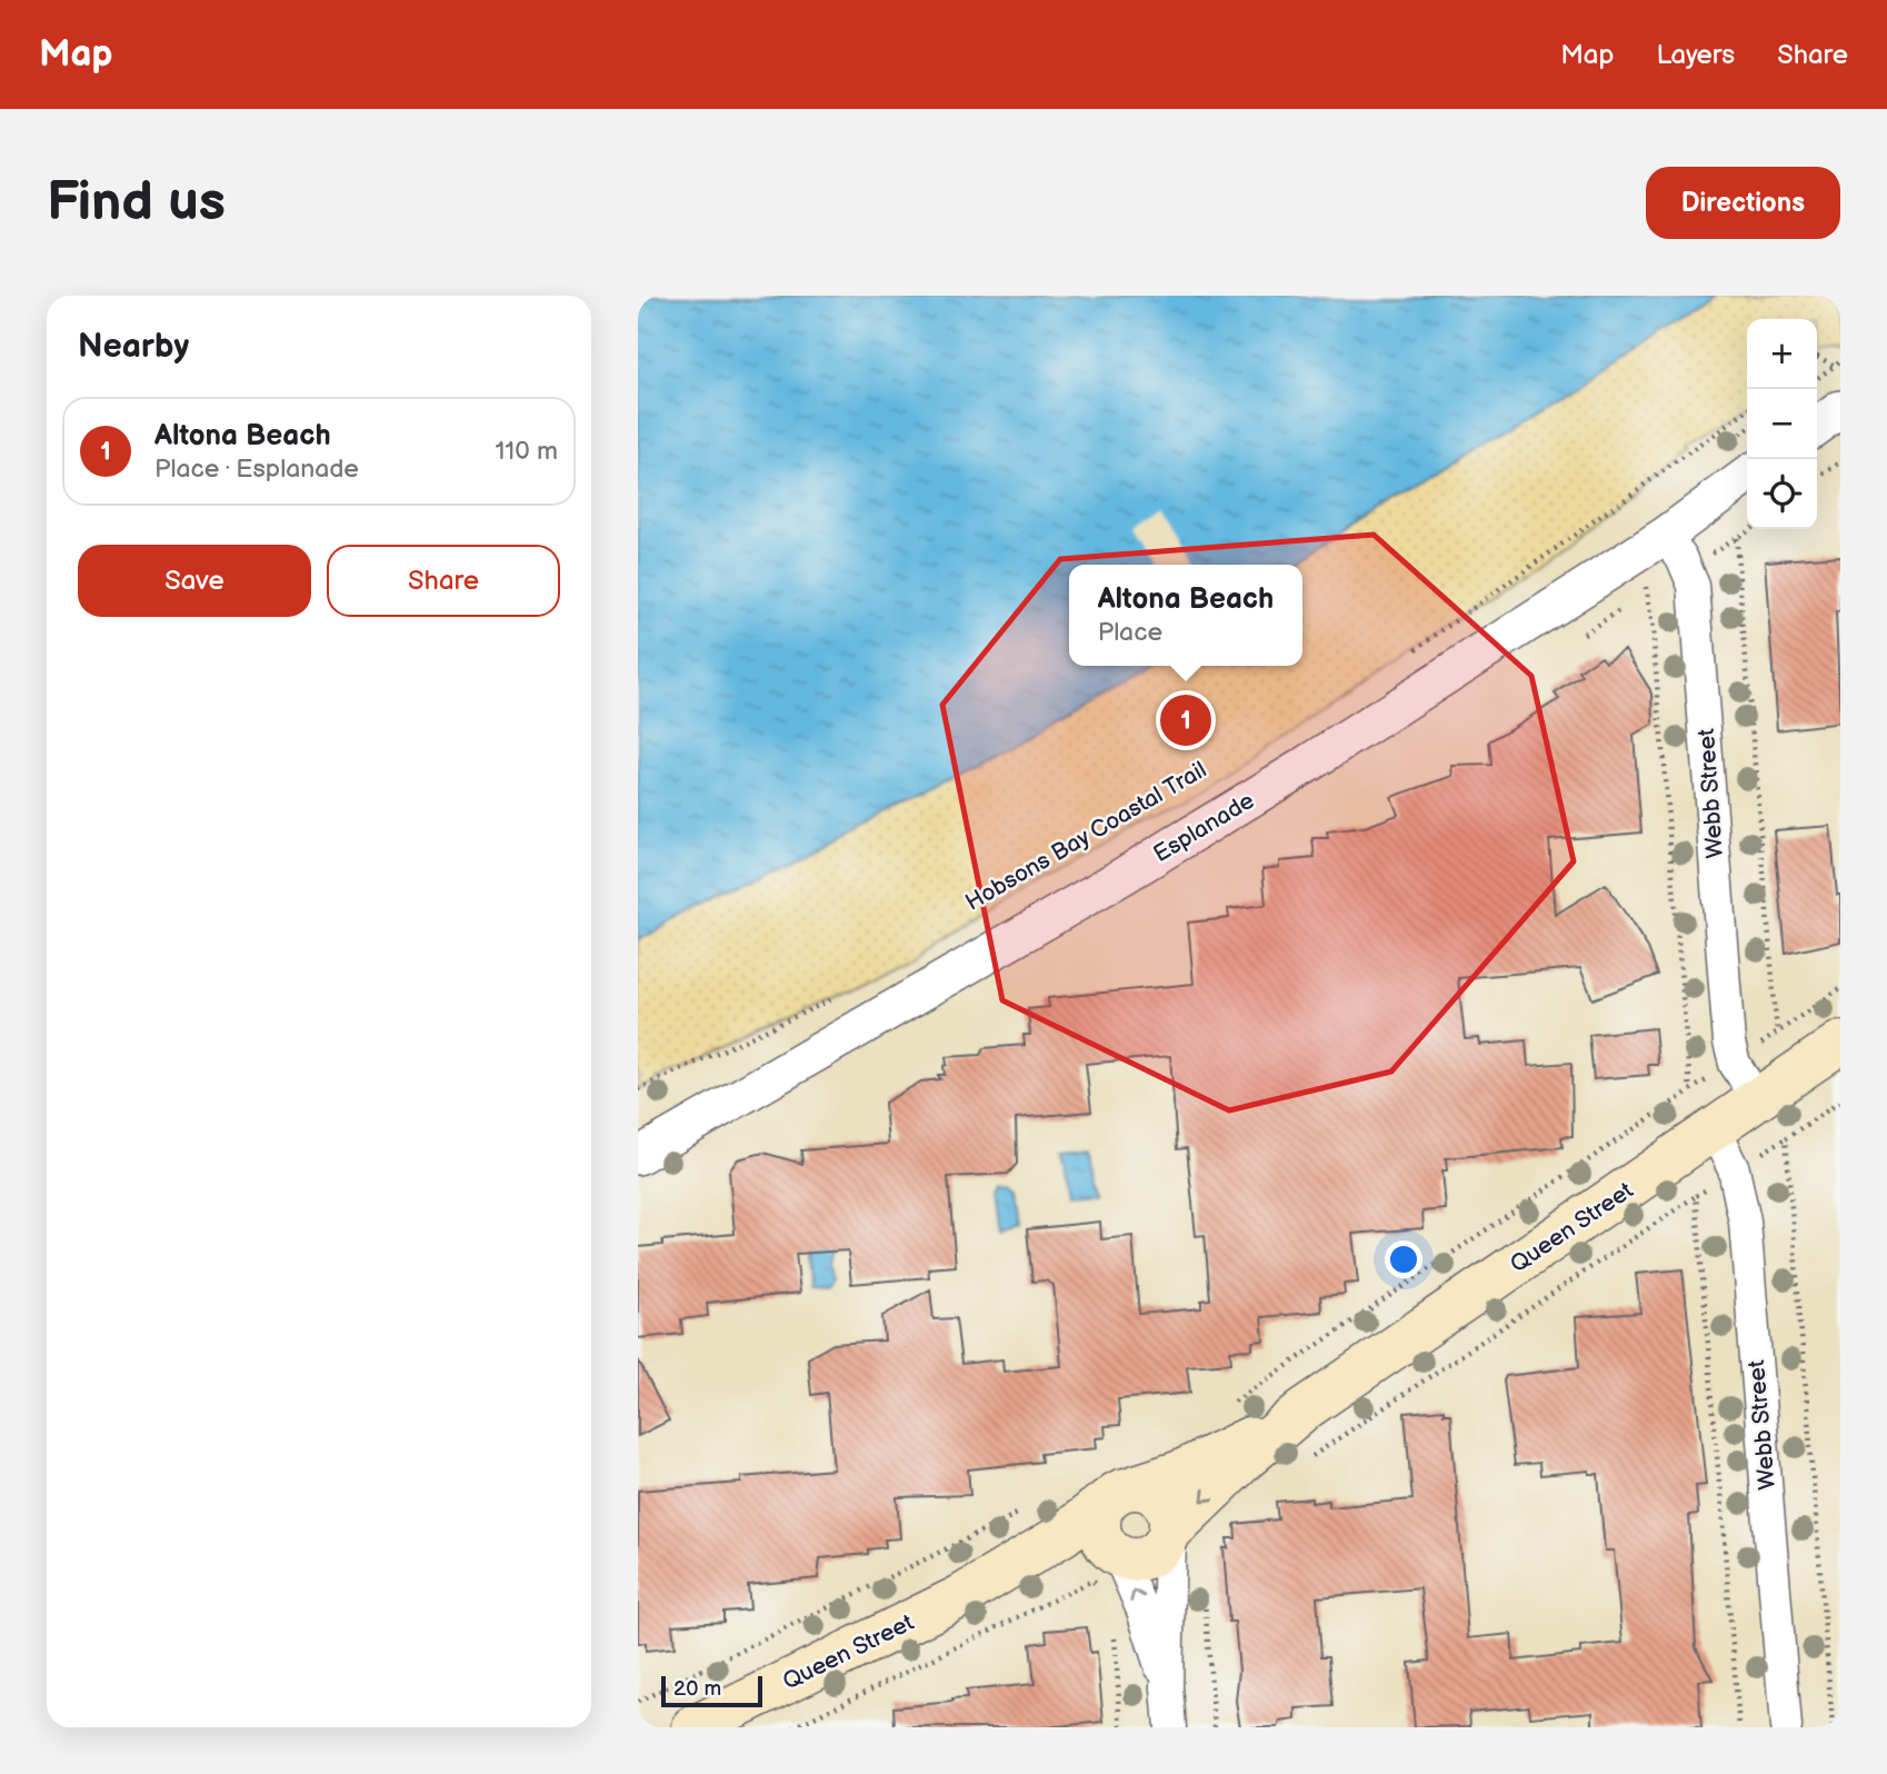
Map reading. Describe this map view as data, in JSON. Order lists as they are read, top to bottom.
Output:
{
  "streets": {
    "main road": ["Queen Street"],
    "street": ["Webb Street", "Esplanade"]
  },
  "crossings": [
    ["Webb Street", "Esplanade"],
    ["Webb Street", "Queen Street"]
  ],
  "scale_bar": "20 m",
  "page": {
    "header": "Map",
    "nav": ["Map", "Layers", "Share"],
    "buttons": [
      "Directions",
      ["Save", "Share"]
    ],
    "title": "Find us",
    "heading": "Nearby",
    "map_buttons": ["+", "−"],
    "list": [
      {
        "mark": "1",
        "name": "Altona Beach",
        "note": "Place · Esplanade",
        "value": "110 m"
      }
    ],
    "popup": ["Altona Beach", "Place"],
    "pins": "1",
    "scale": "20 m"
  }
}
